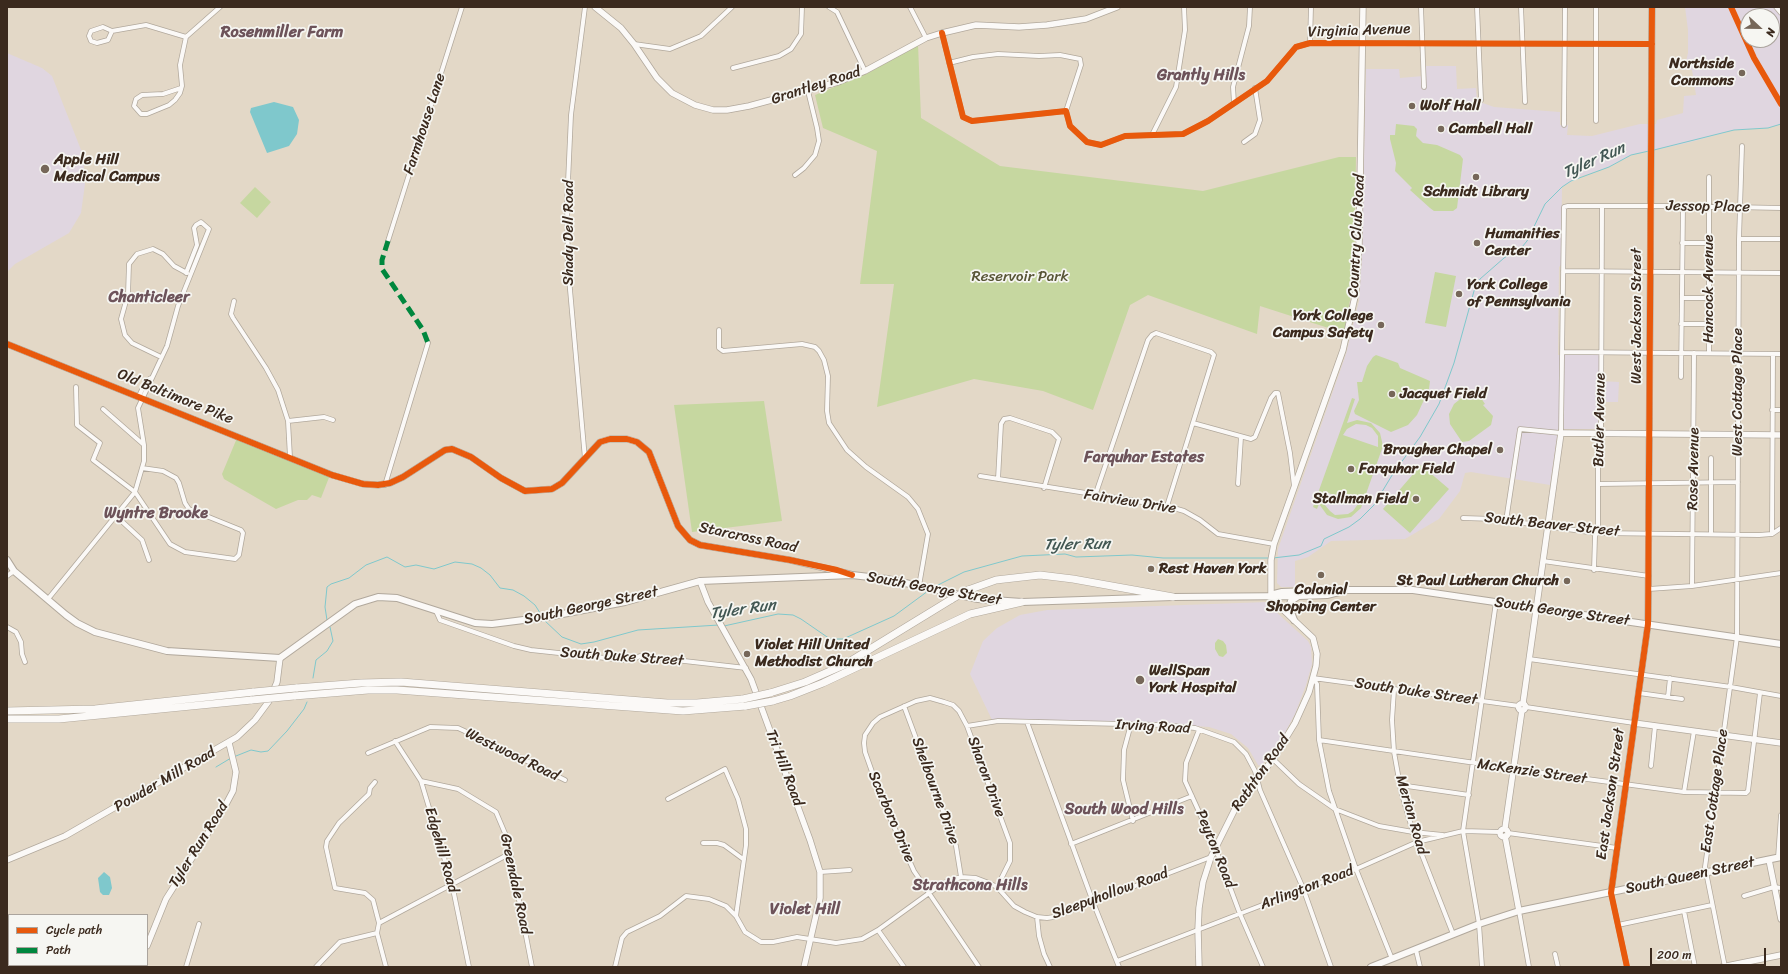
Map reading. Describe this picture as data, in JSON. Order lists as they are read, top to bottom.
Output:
{
  "streets": {
    "main road": ["South George Street", "South Queen Street"],
    "street": [
      "Virginia Avenue",
      "Grantley Road",
      "Farmhouse Lane",
      "Jessop Place",
      "Shady Dell Road",
      "Country Club Road",
      "Hancock Avenue",
      "West Jackson Street",
      "West Cottage Place",
      "Old Baltimore Pike",
      "Butler Avenue",
      "Rose Avenue",
      "Fairview Drive",
      "South Beaver Street",
      "Starcross Road",
      "South Duke Street",
      "Irving Road",
      "Westwood Road",
      "Tri Hill Road",
      "McKenzie Street",
      "Rathton Road",
      "Sharon Drive",
      "Powder Mill Road",
      "Shelbourne Drive",
      "East Cottage Place",
      "East Jackson Street",
      "Merion Road",
      "Scarboro Drive",
      "Tyler Run Road",
      "Peyton Road",
      "Edgehill Road",
      "Greendale Road",
      "Arlington Road",
      "Sleepyhollow Road"
    ]
  },
  "crossings": [
    ["Virginia Avenue", "Country Club Road"],
    ["Virginia Avenue", "West Jackson Street"],
    ["Jessop Place", "Hancock Avenue"],
    ["Jessop Place", "West Jackson Street"],
    ["Jessop Place", "West Cottage Place"],
    ["Jessop Place", "Butler Avenue"],
    ["Shady Dell Road", "Starcross Road"],
    ["Country Club Road", "Fairview Drive"],
    ["Country Club Road", "South George Street"],
    ["Country Club Road", "Rathton Road"],
    ["West Jackson Street", "South Beaver Street"],
    ["West Jackson Street", "South George Street"],
    ["West Jackson Street", "East Jackson Street"],
    ["West Cottage Place", "South Beaver Street"],
    ["West Cottage Place", "South George Street"],
    ["West Cottage Place", "East Cottage Place"],
    ["Old Baltimore Pike", "Starcross Road"],
    ["Butler Avenue", "South Beaver Street"],
    ["Rose Avenue", "South Beaver Street"],
    ["Starcross Road", "South George Street"],
    ["South George Street", "South Duke Street"],
    ["South George Street", "Tri Hill Road"],
    ["South George Street", "Rathton Road"],
    ["South George Street", "Powder Mill Road"],
    ["South George Street", "East Cottage Place"],
    ["South George Street", "East Jackson Street"],
    ["South Duke Street", "Tri Hill Road"],
    ["South Duke Street", "McKenzie Street"],
    ["South Duke Street", "Rathton Road"],
    ["South Duke Street", "East Cottage Place"],
    ["South Duke Street", "East Jackson Street"],
    ["South Duke Street", "Merion Road"],
    ["Irving Road", "Rathton Road"],
    ["Irving Road", "Sharon Drive"],
    ["Irving Road", "Peyton Road"],
    ["Irving Road", "Arlington Road"],
    ["Westwood Road", "Edgehill Road"],
    ["Tri Hill Road", "Sleepyhollow Road"],
    ["McKenzie Street", "East Cottage Place"],
    ["McKenzie Street", "East Jackson Street"],
    ["McKenzie Street", "Merion Road"],
    ["Rathton Road", "Peyton Road"],
    ["Rathton Road", "Arlington Road"],
    ["Rathton Road", "Sleepyhollow Road"],
    ["Sharon Drive", "Scarboro Drive"],
    ["Sharon Drive", "Sleepyhollow Road"],
    ["Powder Mill Road", "Tyler Run Road"],
    ["Shelbourne Drive", "Scarboro Drive"],
    ["Shelbourne Drive", "Sleepyhollow Road"],
    ["East Cottage Place", "South Queen Street"],
    ["East Jackson Street", "South Queen Street"],
    ["East Jackson Street", "Arlington Road"],
    ["Merion Road", "South Queen Street"],
    ["Merion Road", "Arlington Road"],
    ["Scarboro Drive", "Sleepyhollow Road"],
    ["Peyton Road", "Arlington Road"],
    ["Edgehill Road", "Greendale Road"]
  ],
  "districts": [
    "Rosenmiller Farm",
    "Grantly Hills",
    "Chanticleer",
    "Farquhar Estates",
    "Wyntre Brooke",
    "South Wood Hills",
    "Strathcona Hills",
    "Violet Hill"
  ],
  "water": ["Tyler Run"],
  "parks": ["Reservoir Park"],
  "places": [
    "Northside Commons",
    "Wolf Hall",
    "Cambell Hall",
    "Apple Hill Medical Campus",
    "Schmidt Library",
    "Humanities Center",
    "York College of Pennsylvania",
    "York College Campus Safety",
    "Jacquet Field",
    "Brougher Chapel",
    "Farquhar Field",
    "Stallman Field",
    "Rest Haven York",
    "Colonial Shopping Center",
    "St Paul Lutheran Church",
    "Violet Hill United Methodist Church",
    "WellSpan York Hospital"
  ],
  "legend": ["Cycle path", "Path"],
  "scale_bar": "200 m",
  "north": "right"
}
